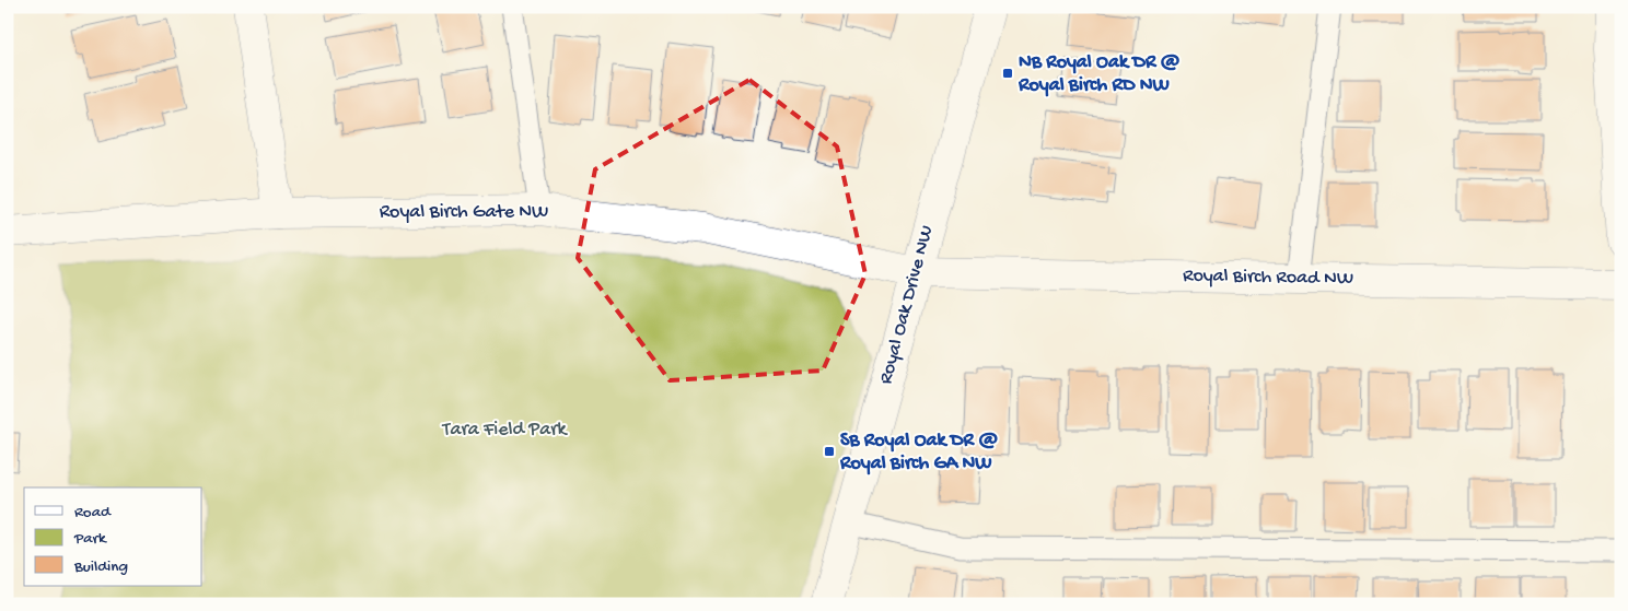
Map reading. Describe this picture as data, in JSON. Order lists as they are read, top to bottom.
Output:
{
  "streets": {
    "street": ["Royal Birch Gate NW", "Royal Birch Road NW", "Royal Oak Drive NW"]
  },
  "crossings": [
    ["Royal Birch Gate NW", "Royal Birch Road NW"],
    ["Royal Birch Gate NW", "Royal Oak Drive NW"],
    ["Royal Birch Road NW", "Royal Oak Drive NW"]
  ],
  "parks": ["Tara Field Park"],
  "places": {
    "transit": ["NB Royal Oak DR @ Royal Birch RD NW", "SB Royal Oak DR @ Royal Birch GA NW"]
  },
  "legend": ["Road", "Park", "Building"]
}
